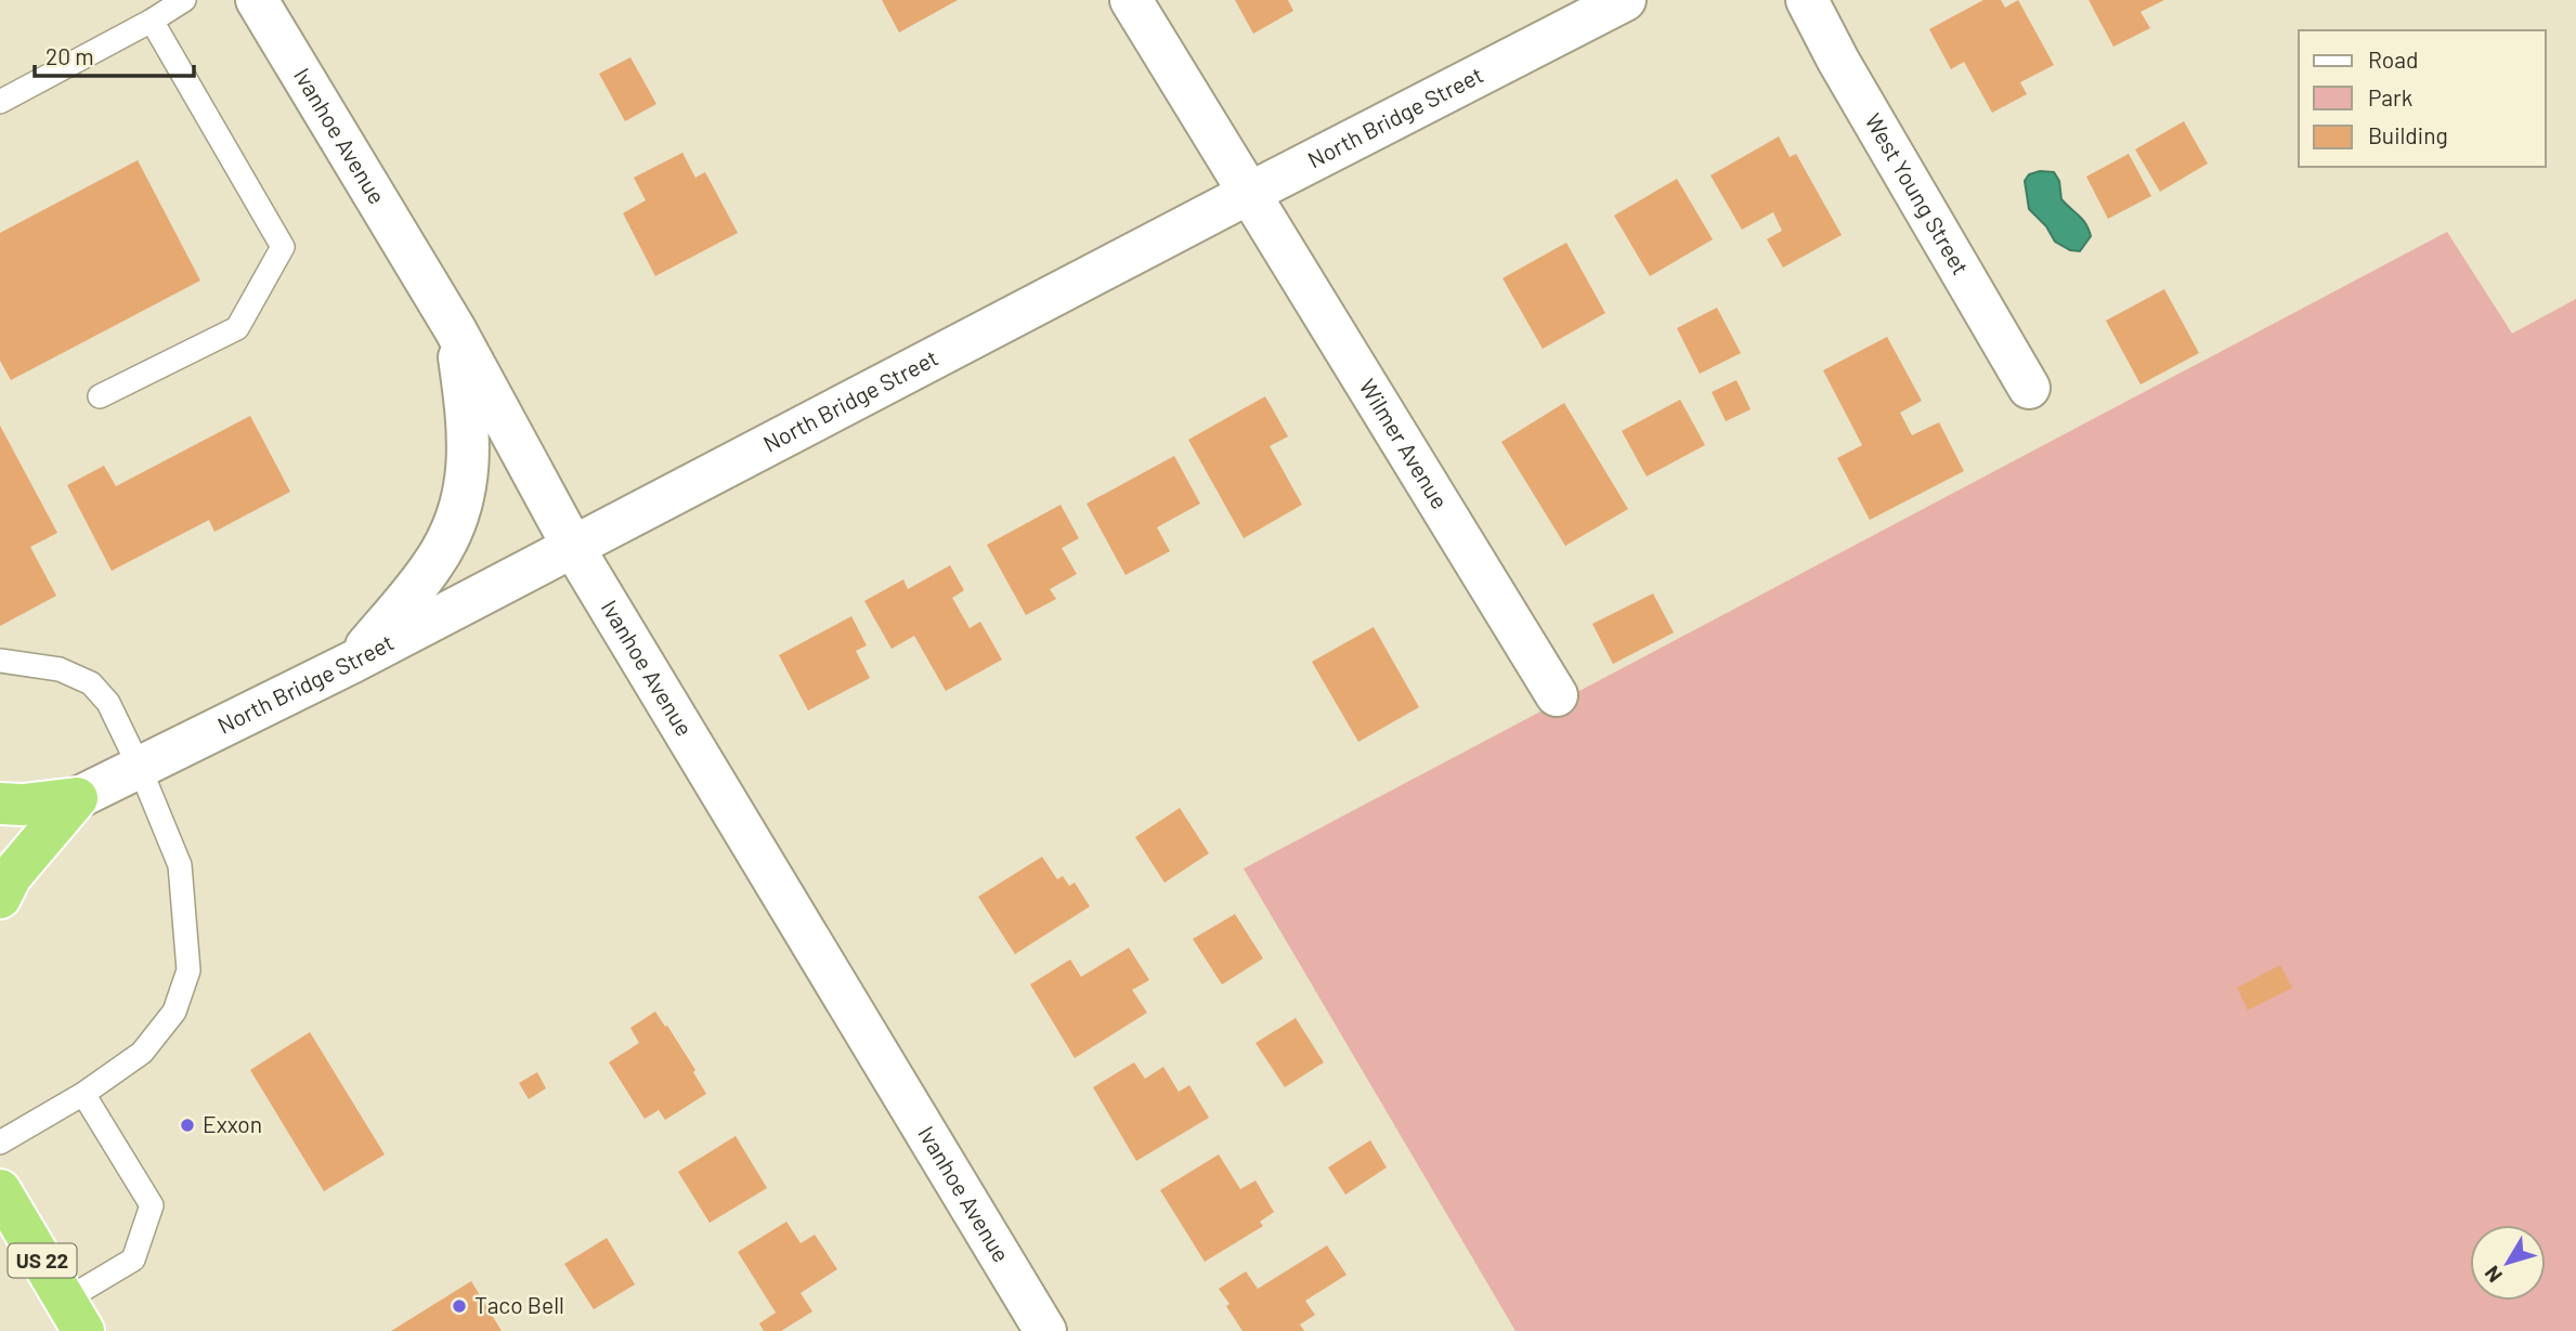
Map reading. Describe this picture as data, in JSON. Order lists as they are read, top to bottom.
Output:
{
  "streets": {
    "highway": ["US 22"],
    "street": [
      "North Bridge Street",
      "Ivanhoe Avenue",
      "West Young Street",
      "Wilmer Avenue"
    ]
  },
  "crossings": [
    ["North Bridge Street", "Ivanhoe Avenue"],
    ["North Bridge Street", "Wilmer Avenue"]
  ],
  "places": ["Exxon", "Taco Bell"],
  "legend": ["Road", "Park", "Building"],
  "scale_bar": "20 m",
  "north": "bottom left"
}
